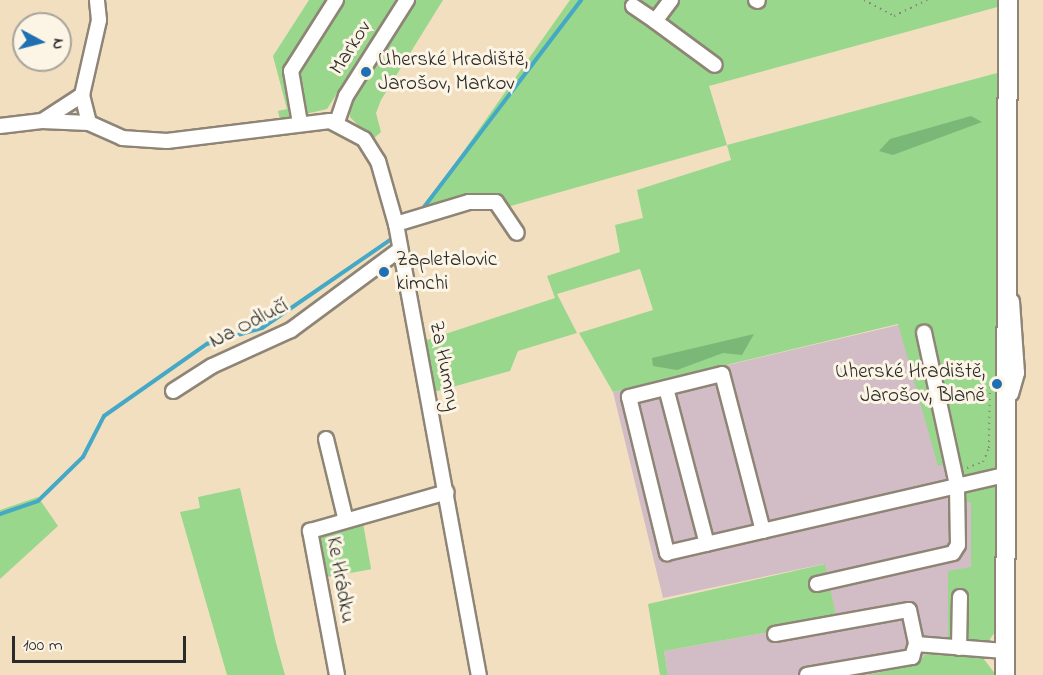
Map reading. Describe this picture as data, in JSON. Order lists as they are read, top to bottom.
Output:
{
  "streets": {
    "street": [
      "Markov",
      "Na Odlučí",
      "Za Humny",
      "Ke Hrádku"
    ]
  },
  "crossings": [
    ["Markov", "Za Humny"],
    ["Na Odlučí", "Za Humny"],
    ["Za Humny", "Ke Hrádku"]
  ],
  "places": ["Uherské Hradiště, Jarošov, Markov", "Zapletalovic kimchi", "Uherské Hradiště, Jarošov, Blaně"],
  "scale_bar": "100 m",
  "north": "right"
}
